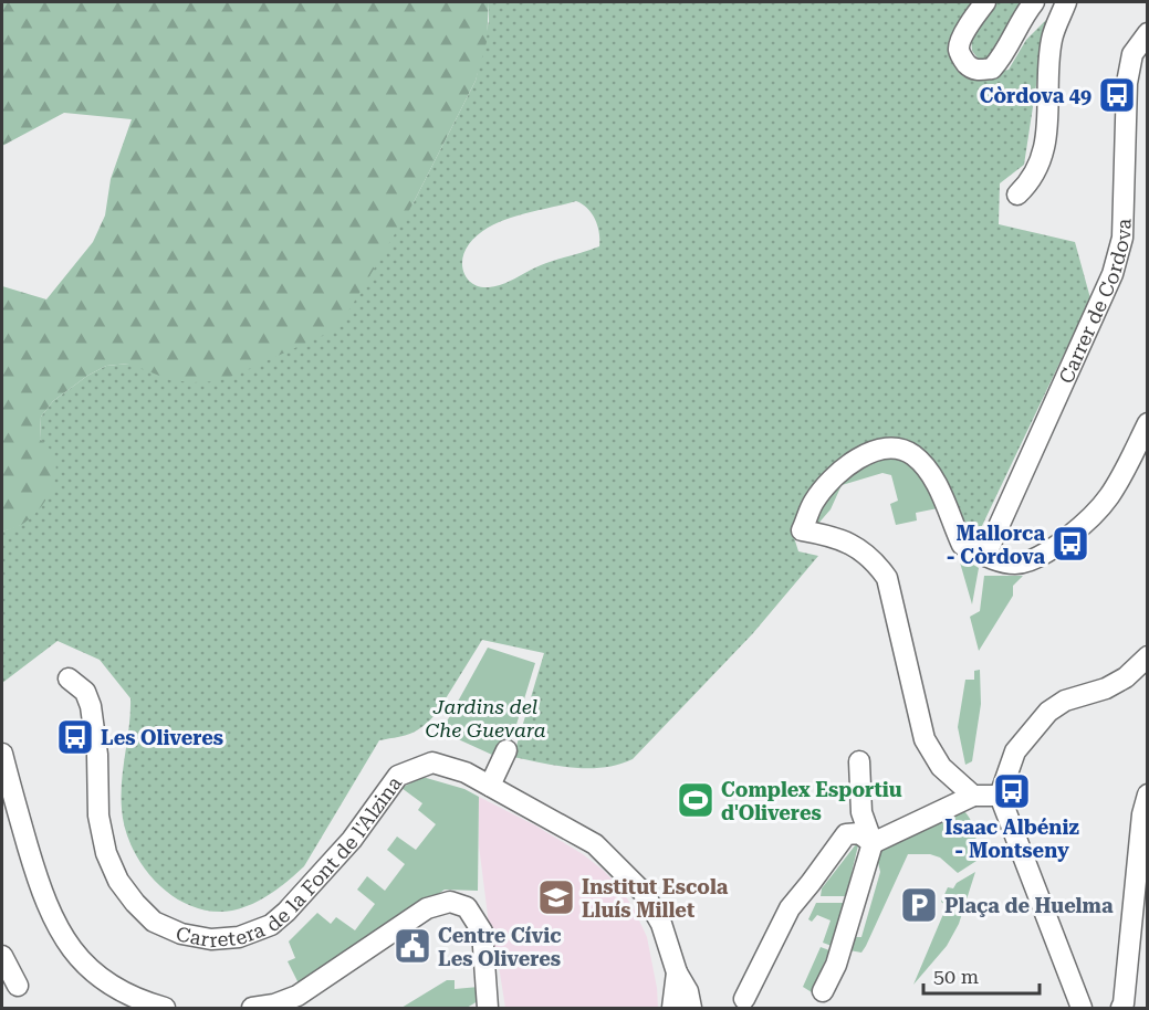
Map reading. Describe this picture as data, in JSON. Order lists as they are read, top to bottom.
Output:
{
  "streets": {
    "street": ["Carrer de Cordova", "Carretera de la Font de l'Alzina"]
  },
  "parks": ["Jardins del Che Guevara"],
  "places": {
    "bus stop": [
      "Còrdova 49",
      "Mallorca - Còrdova",
      "Les Oliveres",
      "Isaac Albéniz - Montseny"
    ],
    "sports": ["Complex Esportiu d'Oliveres"],
    "school or university": ["Institut Escola Lluís Millet"],
    "parking": ["Plaça de Huelma"],
    "public building": ["Centre Cívic Les Oliveres"]
  },
  "scale_bar": "50 m"
}
